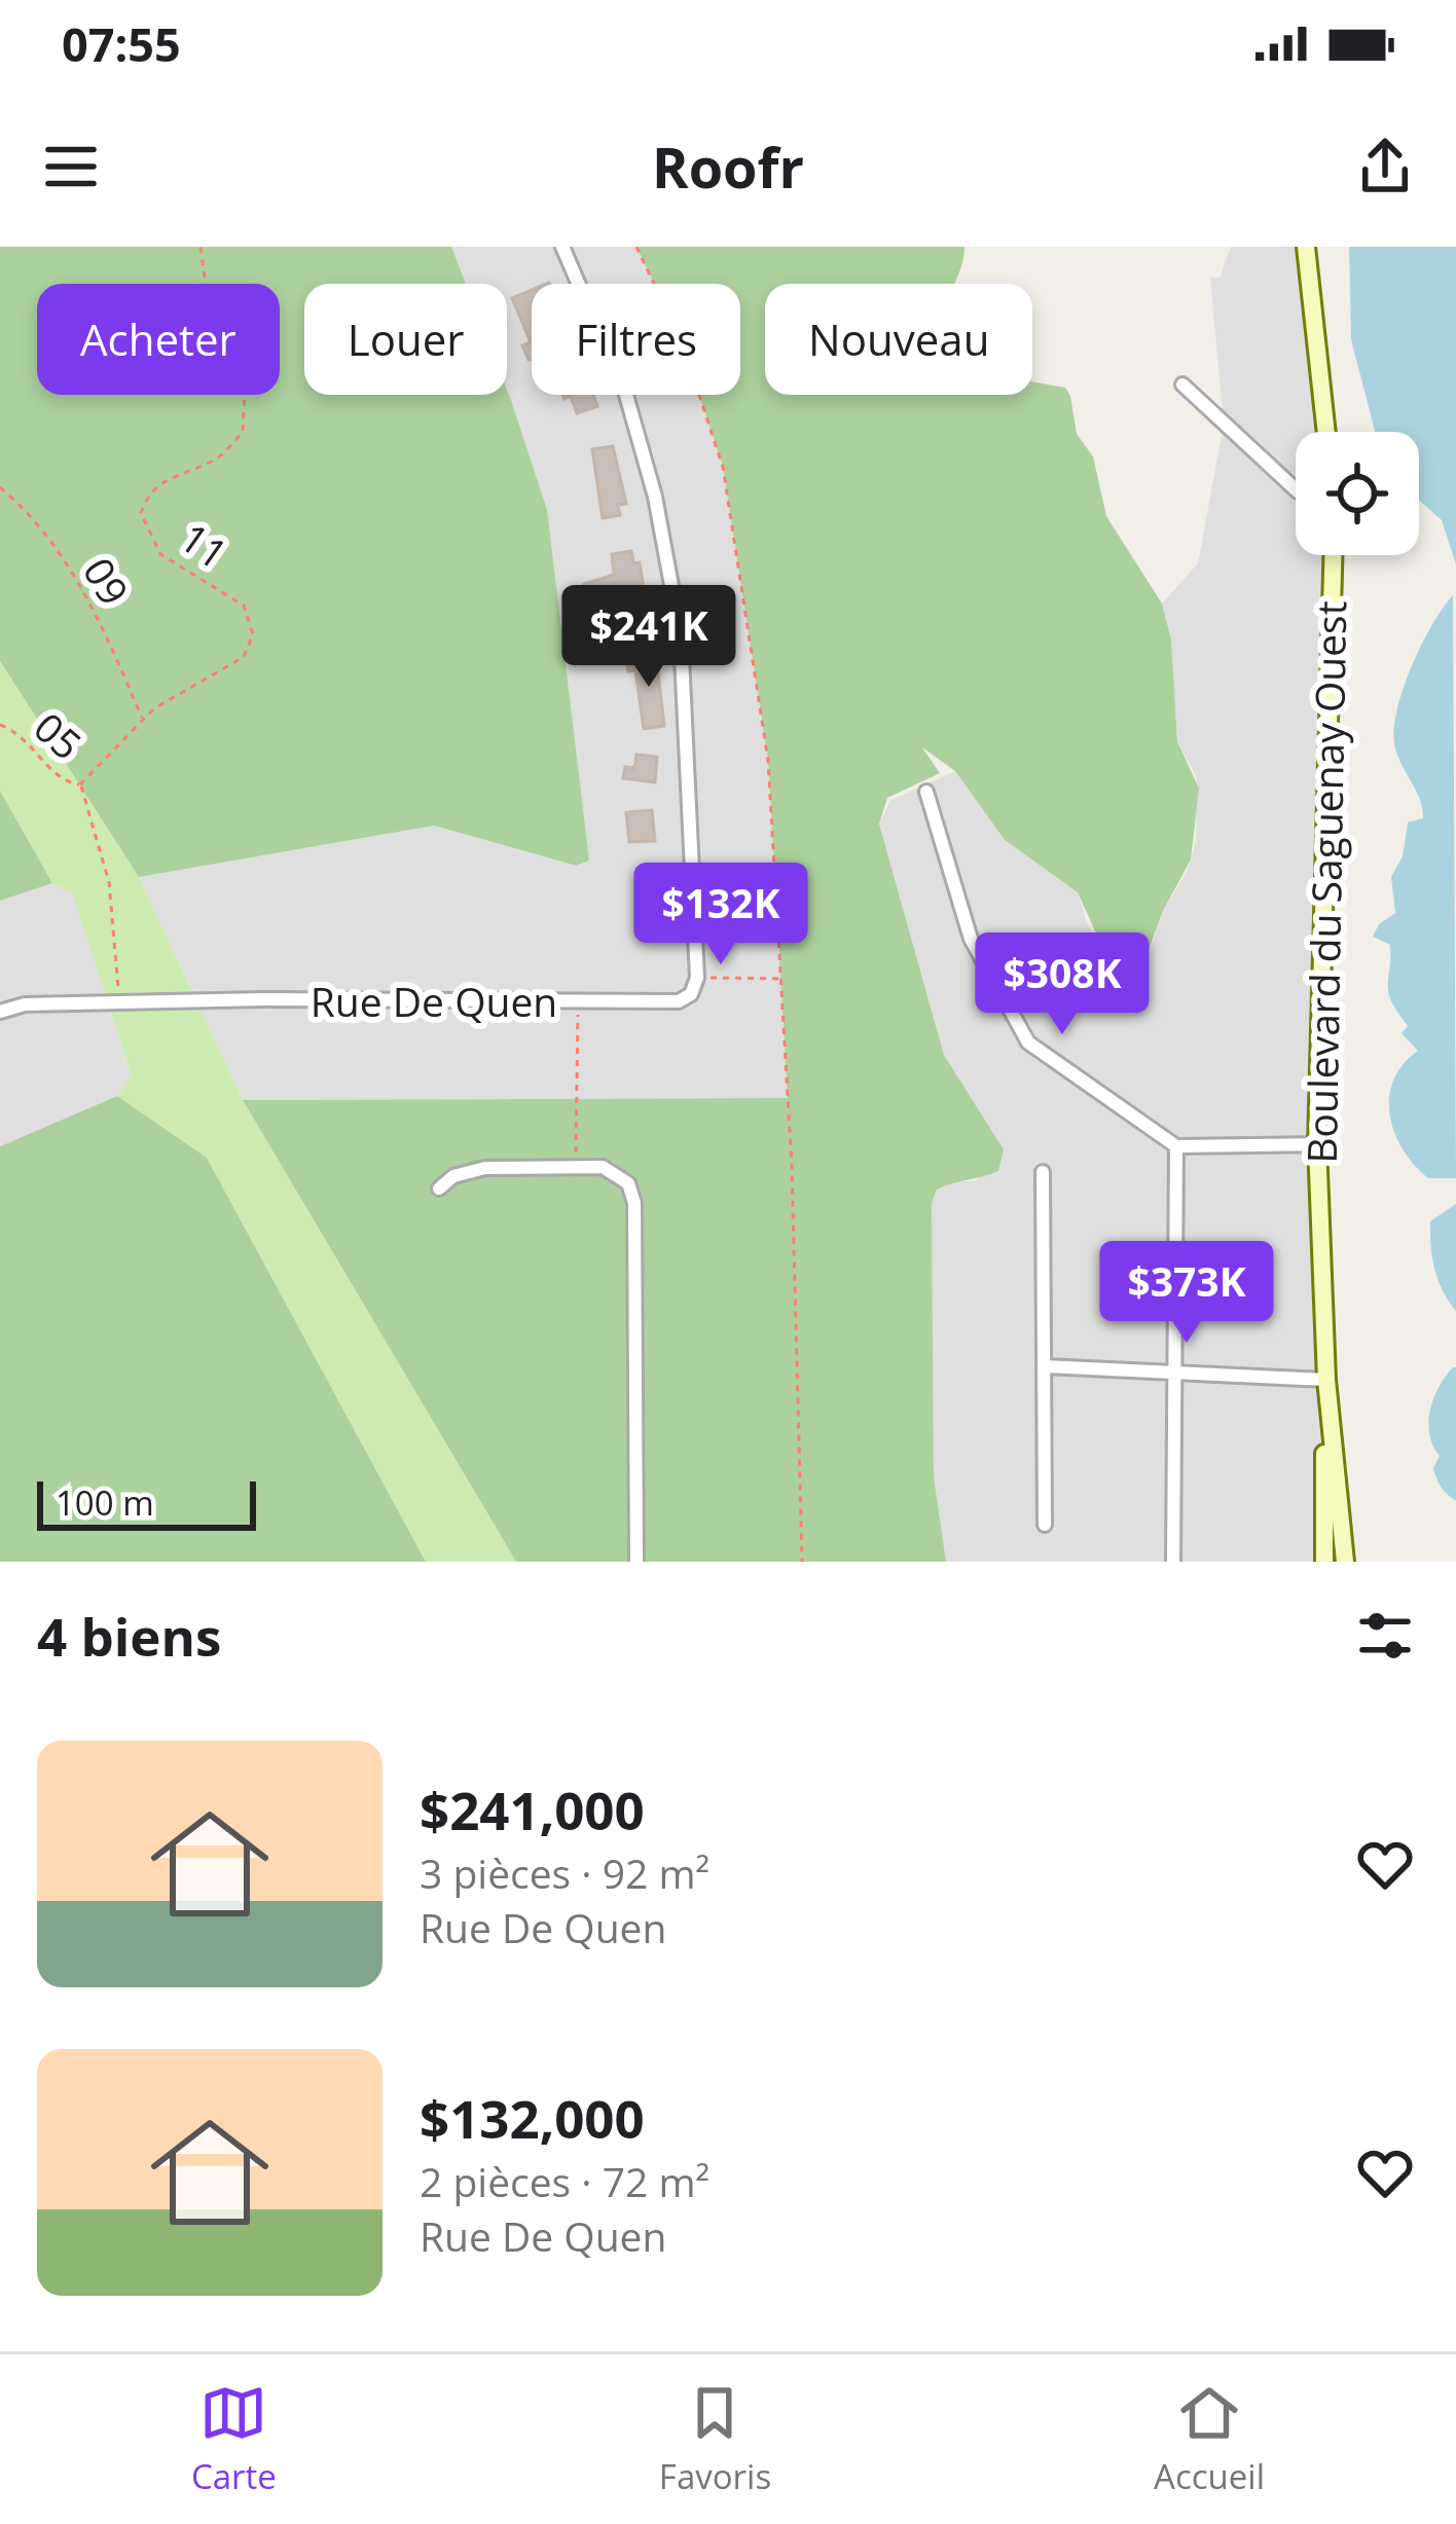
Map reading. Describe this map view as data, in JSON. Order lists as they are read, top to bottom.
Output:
{
  "streets": {
    "main road": ["Boulevard du Saguenay Ouest"],
    "street": ["Rue De Quen"],
    "path": ["11", "09", "05"]
  },
  "crossings": [
    ["11", "09"],
    ["11", "05"]
  ],
  "scale_bar": "100 m",
  "page": {
    "status": "07:55",
    "header": "Roofr",
    "chip": [
      "Acheter",
      "Louer",
      "Filtres",
      "Nouveau"
    ],
    "price": [
      "$241K",
      "$132K",
      "$308K",
      "$373K"
    ],
    "scale": "100 m",
    "heading": "4 biens",
    "list": [
      {
        "name": "$241,000",
        "note": "3 pièces · 92 m² · Rue De Quen"
      },
      {
        "name": "$132,000",
        "note": "2 pièces · 72 m² · Rue De Quen"
      }
    ],
    "tabs": ["Carte", "Favoris", "Accueil"]
  }
}
